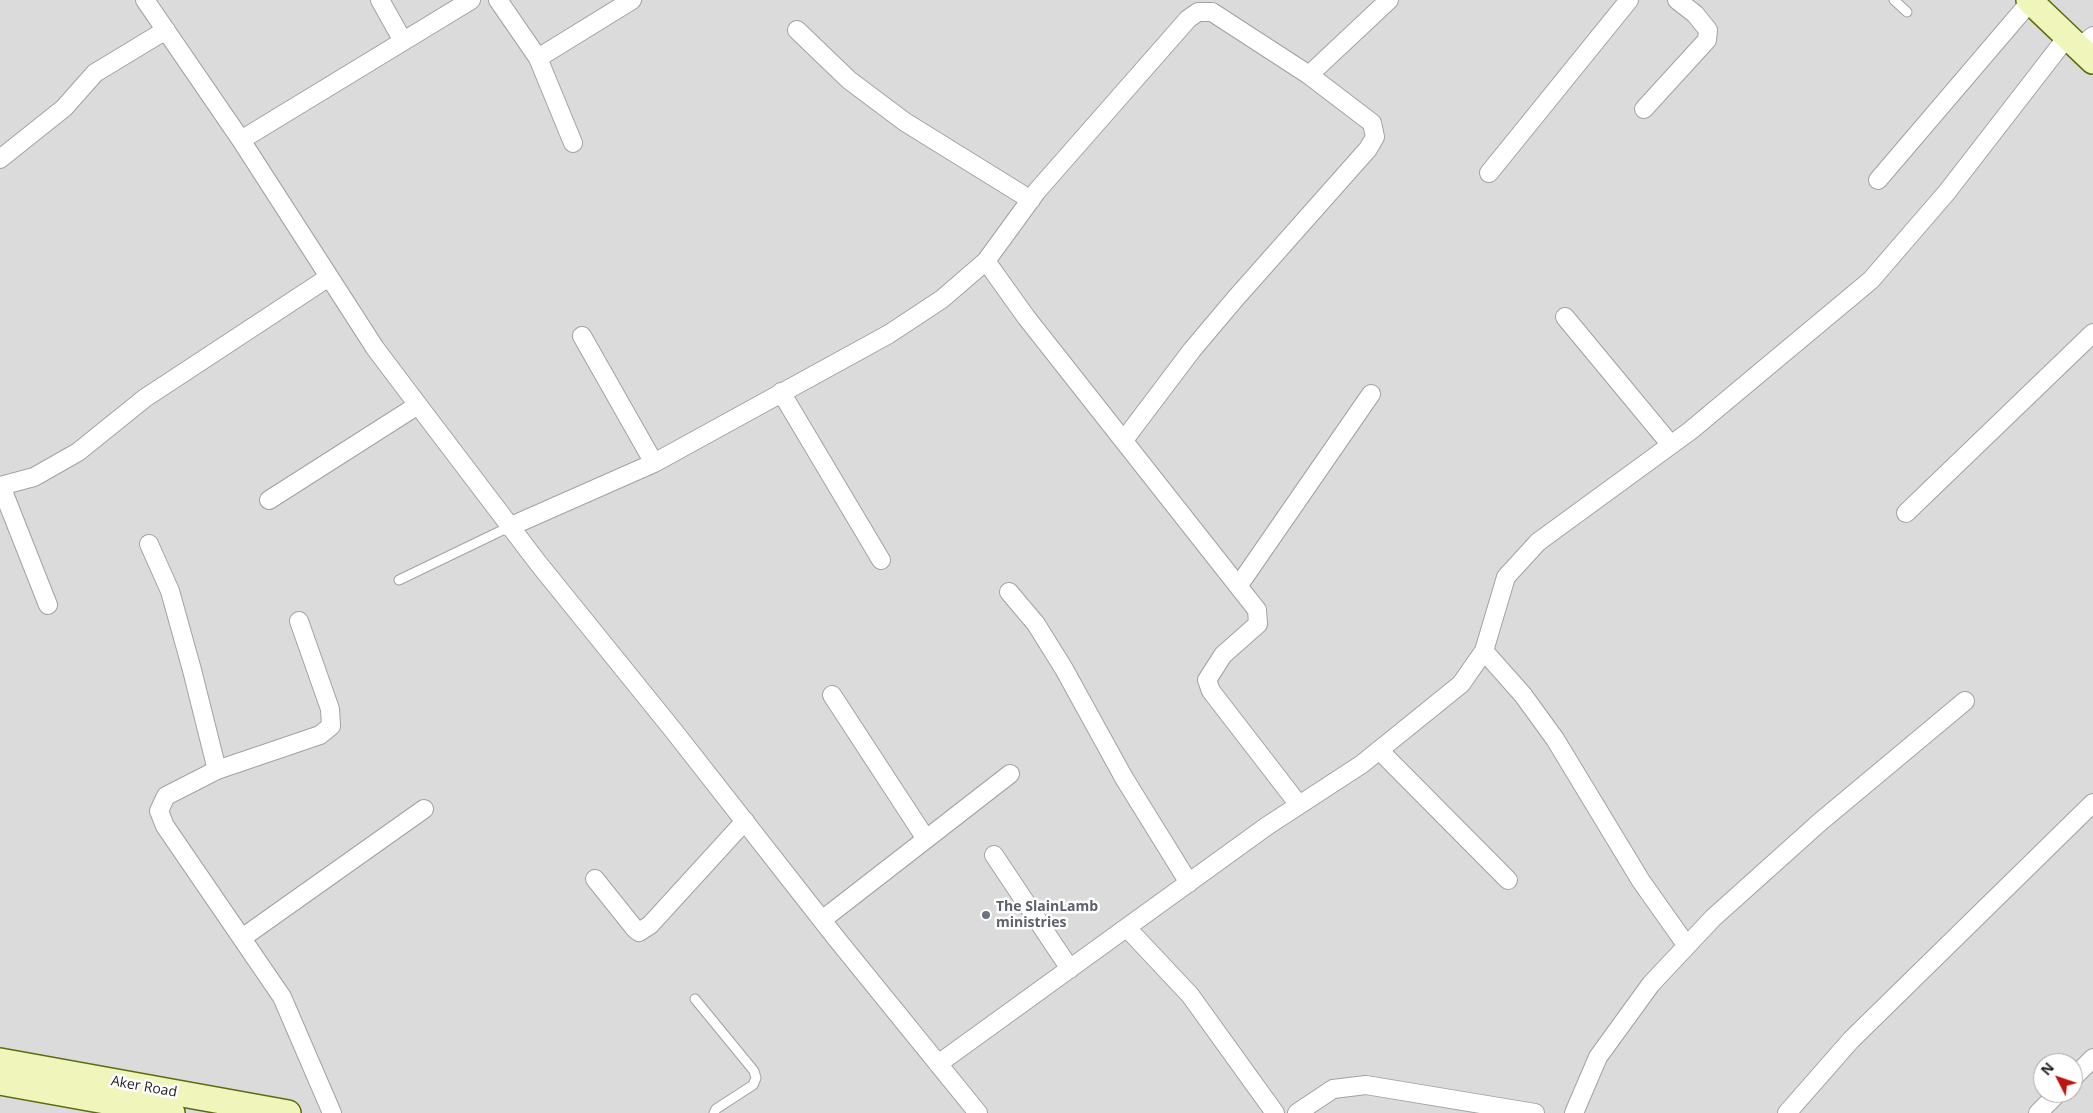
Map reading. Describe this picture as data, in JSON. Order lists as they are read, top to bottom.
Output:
{
  "streets": {
    "street": ["Aker Road"]
  },
  "places": ["The SlainLamb ministries"],
  "north": "top left"
}
